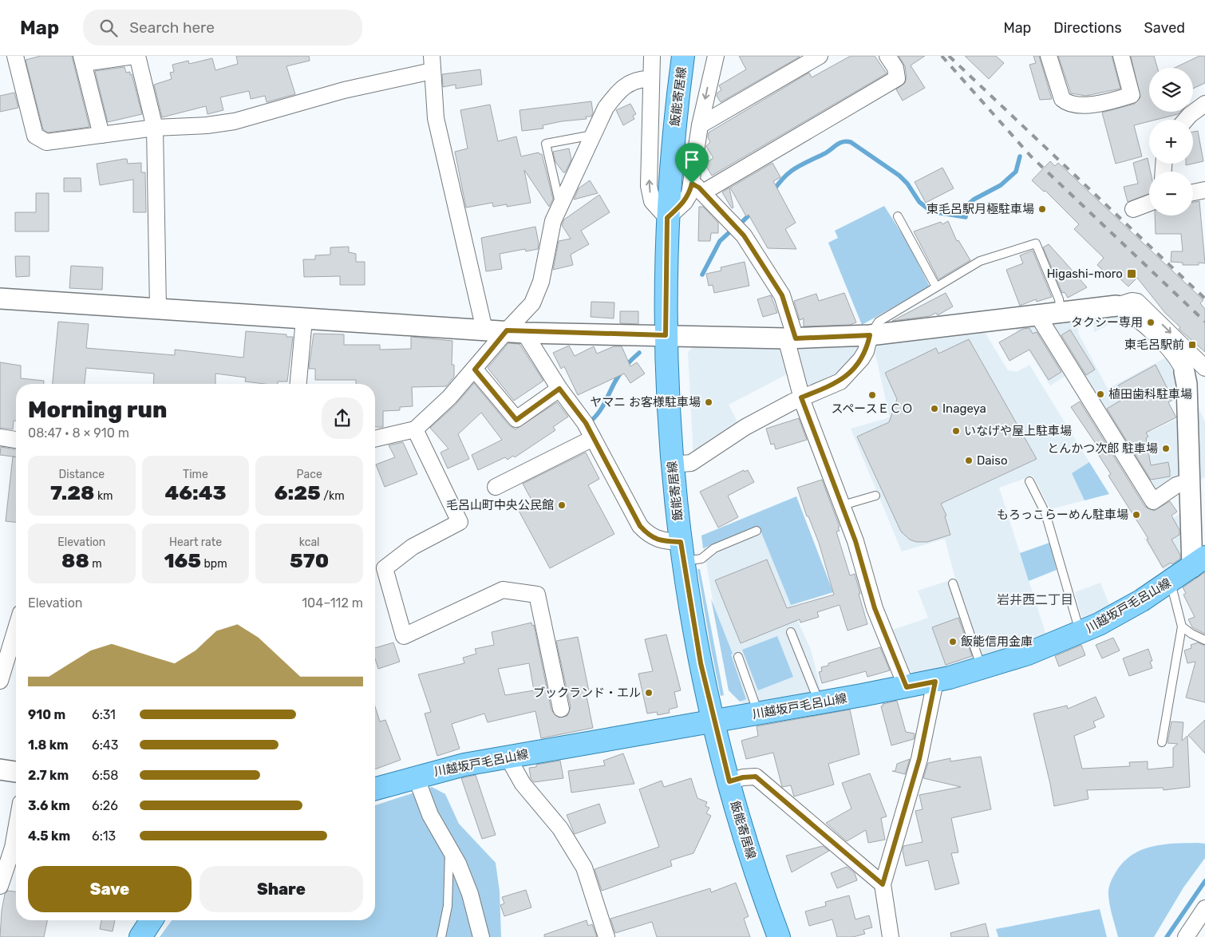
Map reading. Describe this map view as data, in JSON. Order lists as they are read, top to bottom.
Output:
{
  "streets": {
    "main road": ["飯能寄居線", "川越坂戸毛呂山線"]
  },
  "crossings": [
    ["飯能寄居線", "川越坂戸毛呂山線"]
  ],
  "districts": ["岩井西二丁目"],
  "places": {
    "other": [
      "東毛呂駅月極駐車場",
      "タクシー専用",
      "植田歯科駐車場",
      "スペースＥＣＯ",
      "ヤマニ お客様駐車場",
      "Inageya",
      "いなげや屋上駐車場",
      "とんかつ次郎 駐車場",
      "Daiso",
      "毛呂山町中央公民館",
      "もろっこらーめん駐車場",
      "飯能信用金庫",
      "ブックランド・エル"
    ],
    "transit": ["Higashi-moro", "東毛呂駅前"]
  },
  "page": {
    "header": "Map",
    "search": "Search here",
    "nav": ["Map", "Directions", "Saved"],
    "map_buttons": ["+", "−"],
    "heading": ["Morning run", "08:47 · 8 × 910 m"],
    "stats": [
      ["Distance", "7.28 km"],
      ["Time", "46:43"],
      ["Pace", "6:25 /km"],
      ["Elevation", "88 m"],
      ["Heart rate", "165 bpm"],
      ["kcal", "570"]
    ],
    "chart": ["Elevation", "104–112 m"],
    "list": [
      {
        "name": "910 m",
        "note": "6:31"
      },
      {
        "name": "1.8 km",
        "note": "6:43"
      },
      {
        "name": "2.7 km",
        "note": "6:58"
      },
      {
        "name": "3.6 km",
        "note": "6:26"
      },
      {
        "name": "4.5 km",
        "note": "6:13"
      }
    ],
    "buttons": ["Save", "Share"]
  }
}
